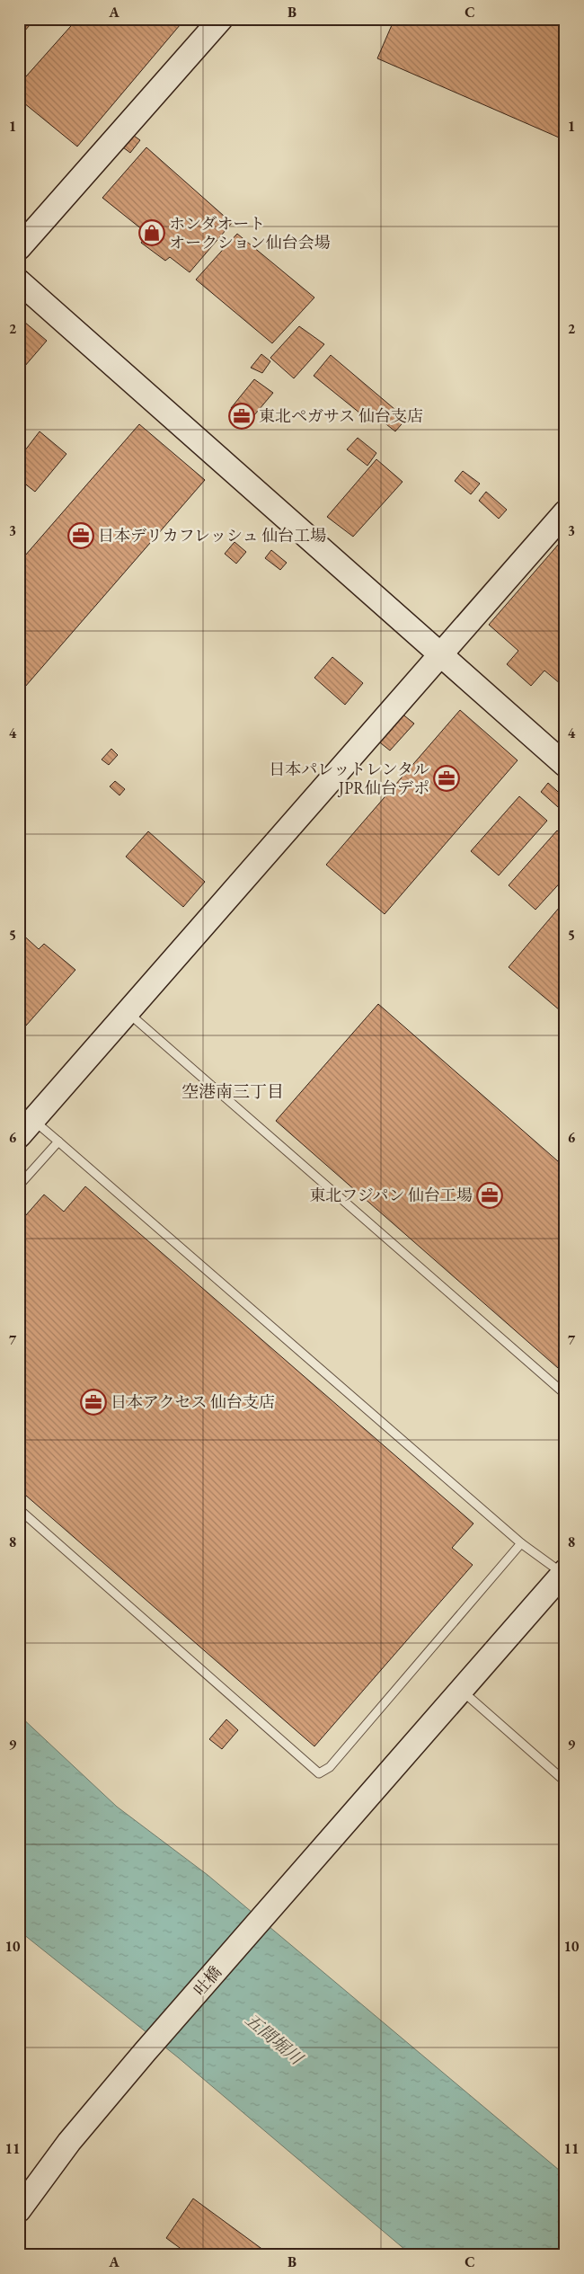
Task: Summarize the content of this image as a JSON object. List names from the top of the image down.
{
  "streets": {
    "street": ["吐橋"]
  },
  "districts": ["空港南三丁目"],
  "water": ["五間堀川"],
  "places": {
    "shop": ["ホンダオート オークション仙台会場"],
    "office": [
      "東北ペガサス 仙台支店",
      "日本デリカフレッシュ 仙台工場",
      "日本パレットレンタル JPR仙台デポ",
      "東北フジパン 仙台工場",
      "日本アクセス 仙台支店"
    ]
  },
  "grid": {
    "columns": ["A", "B", "C"],
    "rows": [
      "1",
      "2",
      "3",
      "4",
      "5",
      "6",
      "7",
      "8",
      "9",
      "10",
      "11"
    ]
  }
}
